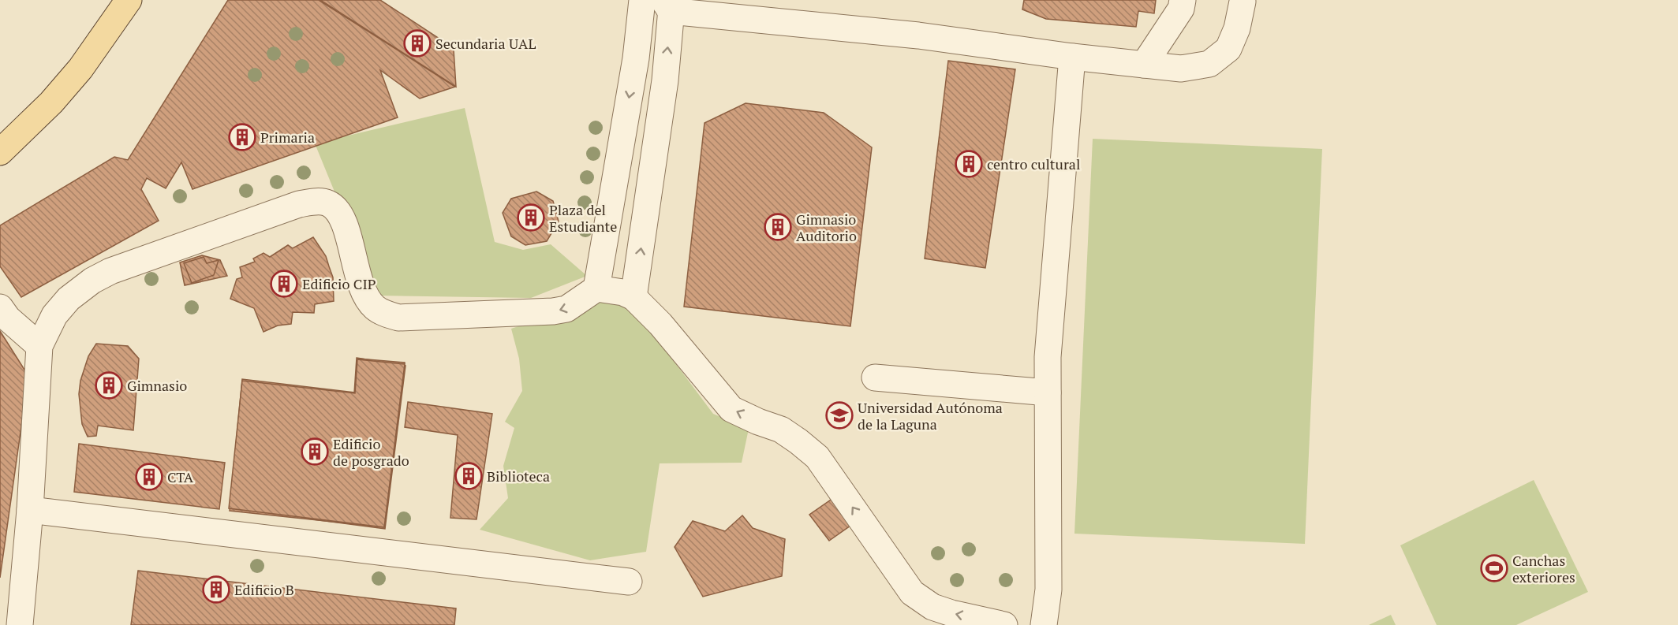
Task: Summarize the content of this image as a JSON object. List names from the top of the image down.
{
  "places": {
    "building": [
      "Secundaria UAL",
      "Primaria",
      "centro cultural",
      "Plaza del Estudiante",
      "Gimnasio Auditorio",
      "Edificio CIP",
      "Gimnasio",
      "Edificio de posgrado",
      "Biblioteca",
      "CTA",
      "Edificio B"
    ],
    "school or university": ["Universidad Autónoma de la Laguna"],
    "sports": ["Canchas exteriores"]
  }
}
